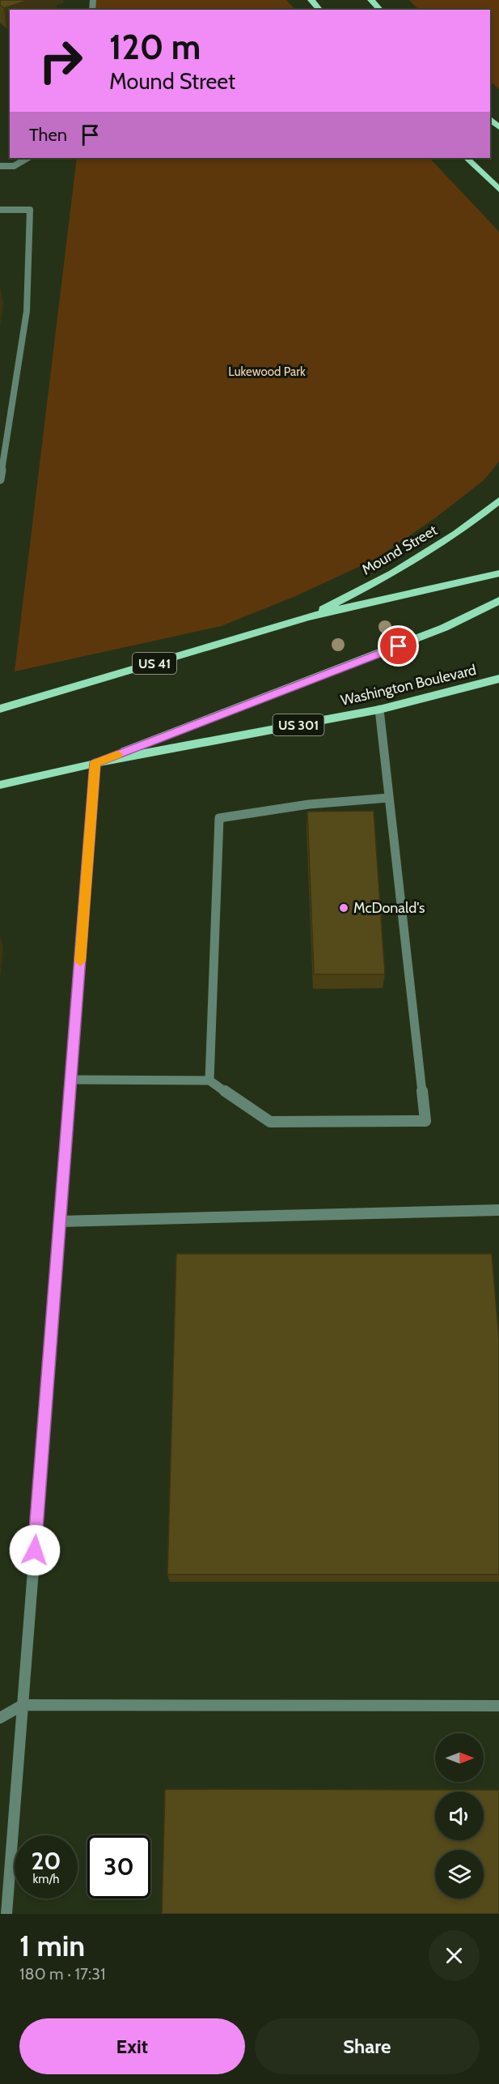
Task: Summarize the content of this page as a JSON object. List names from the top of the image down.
{
  "streets": {
    "main road": [
      "Mound Street",
      "US 41",
      "Washington Boulevard",
      "US 301"
    ]
  },
  "crossings": [
    ["Mound Street", "US 41"]
  ],
  "parks": ["Lukewood Park"],
  "places": ["McDonald's"],
  "north": "right",
  "page": {
    "turn": ["120 m", "Mound Street"],
    "then": "Then",
    "speed": "20 km/h",
    "limit": "30",
    "heading": ["1 min", "180 m · 17:31"],
    "buttons": ["Exit", "Share"]
  }
}
